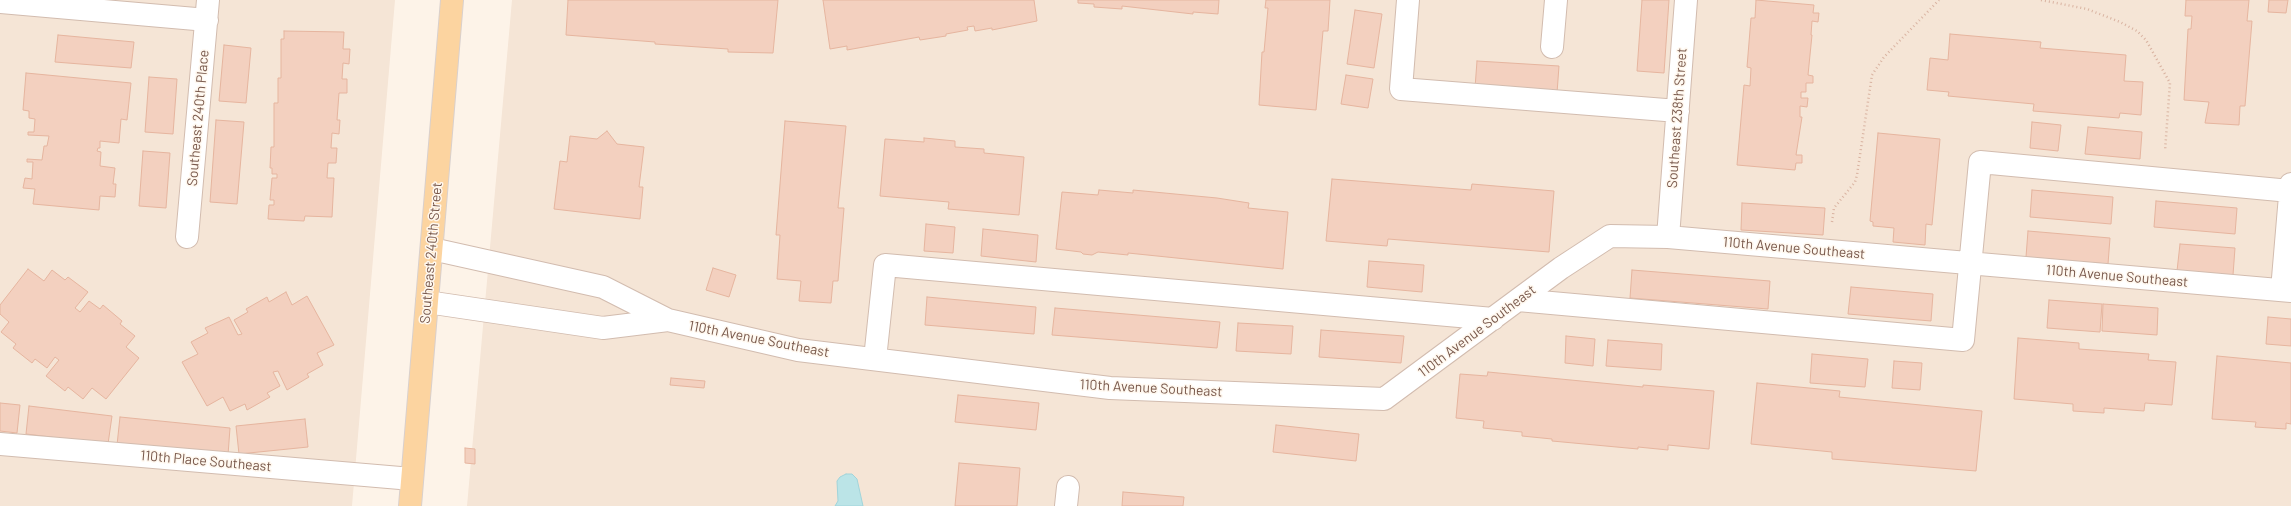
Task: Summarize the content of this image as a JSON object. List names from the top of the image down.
{
  "streets": {
    "main road": ["Southeast 240th Street"],
    "street": [
      "Southeast 240th Place",
      "Southeast 238th Street",
      "110th Avenue Southeast",
      "110th Place Southeast"
    ]
  },
  "crossings": [
    ["Southeast 238th Street", "110th Avenue Southeast"],
    ["110th Avenue Southeast", "Southeast 240th Street"],
    ["Southeast 240th Street", "110th Place Southeast"]
  ]
}
